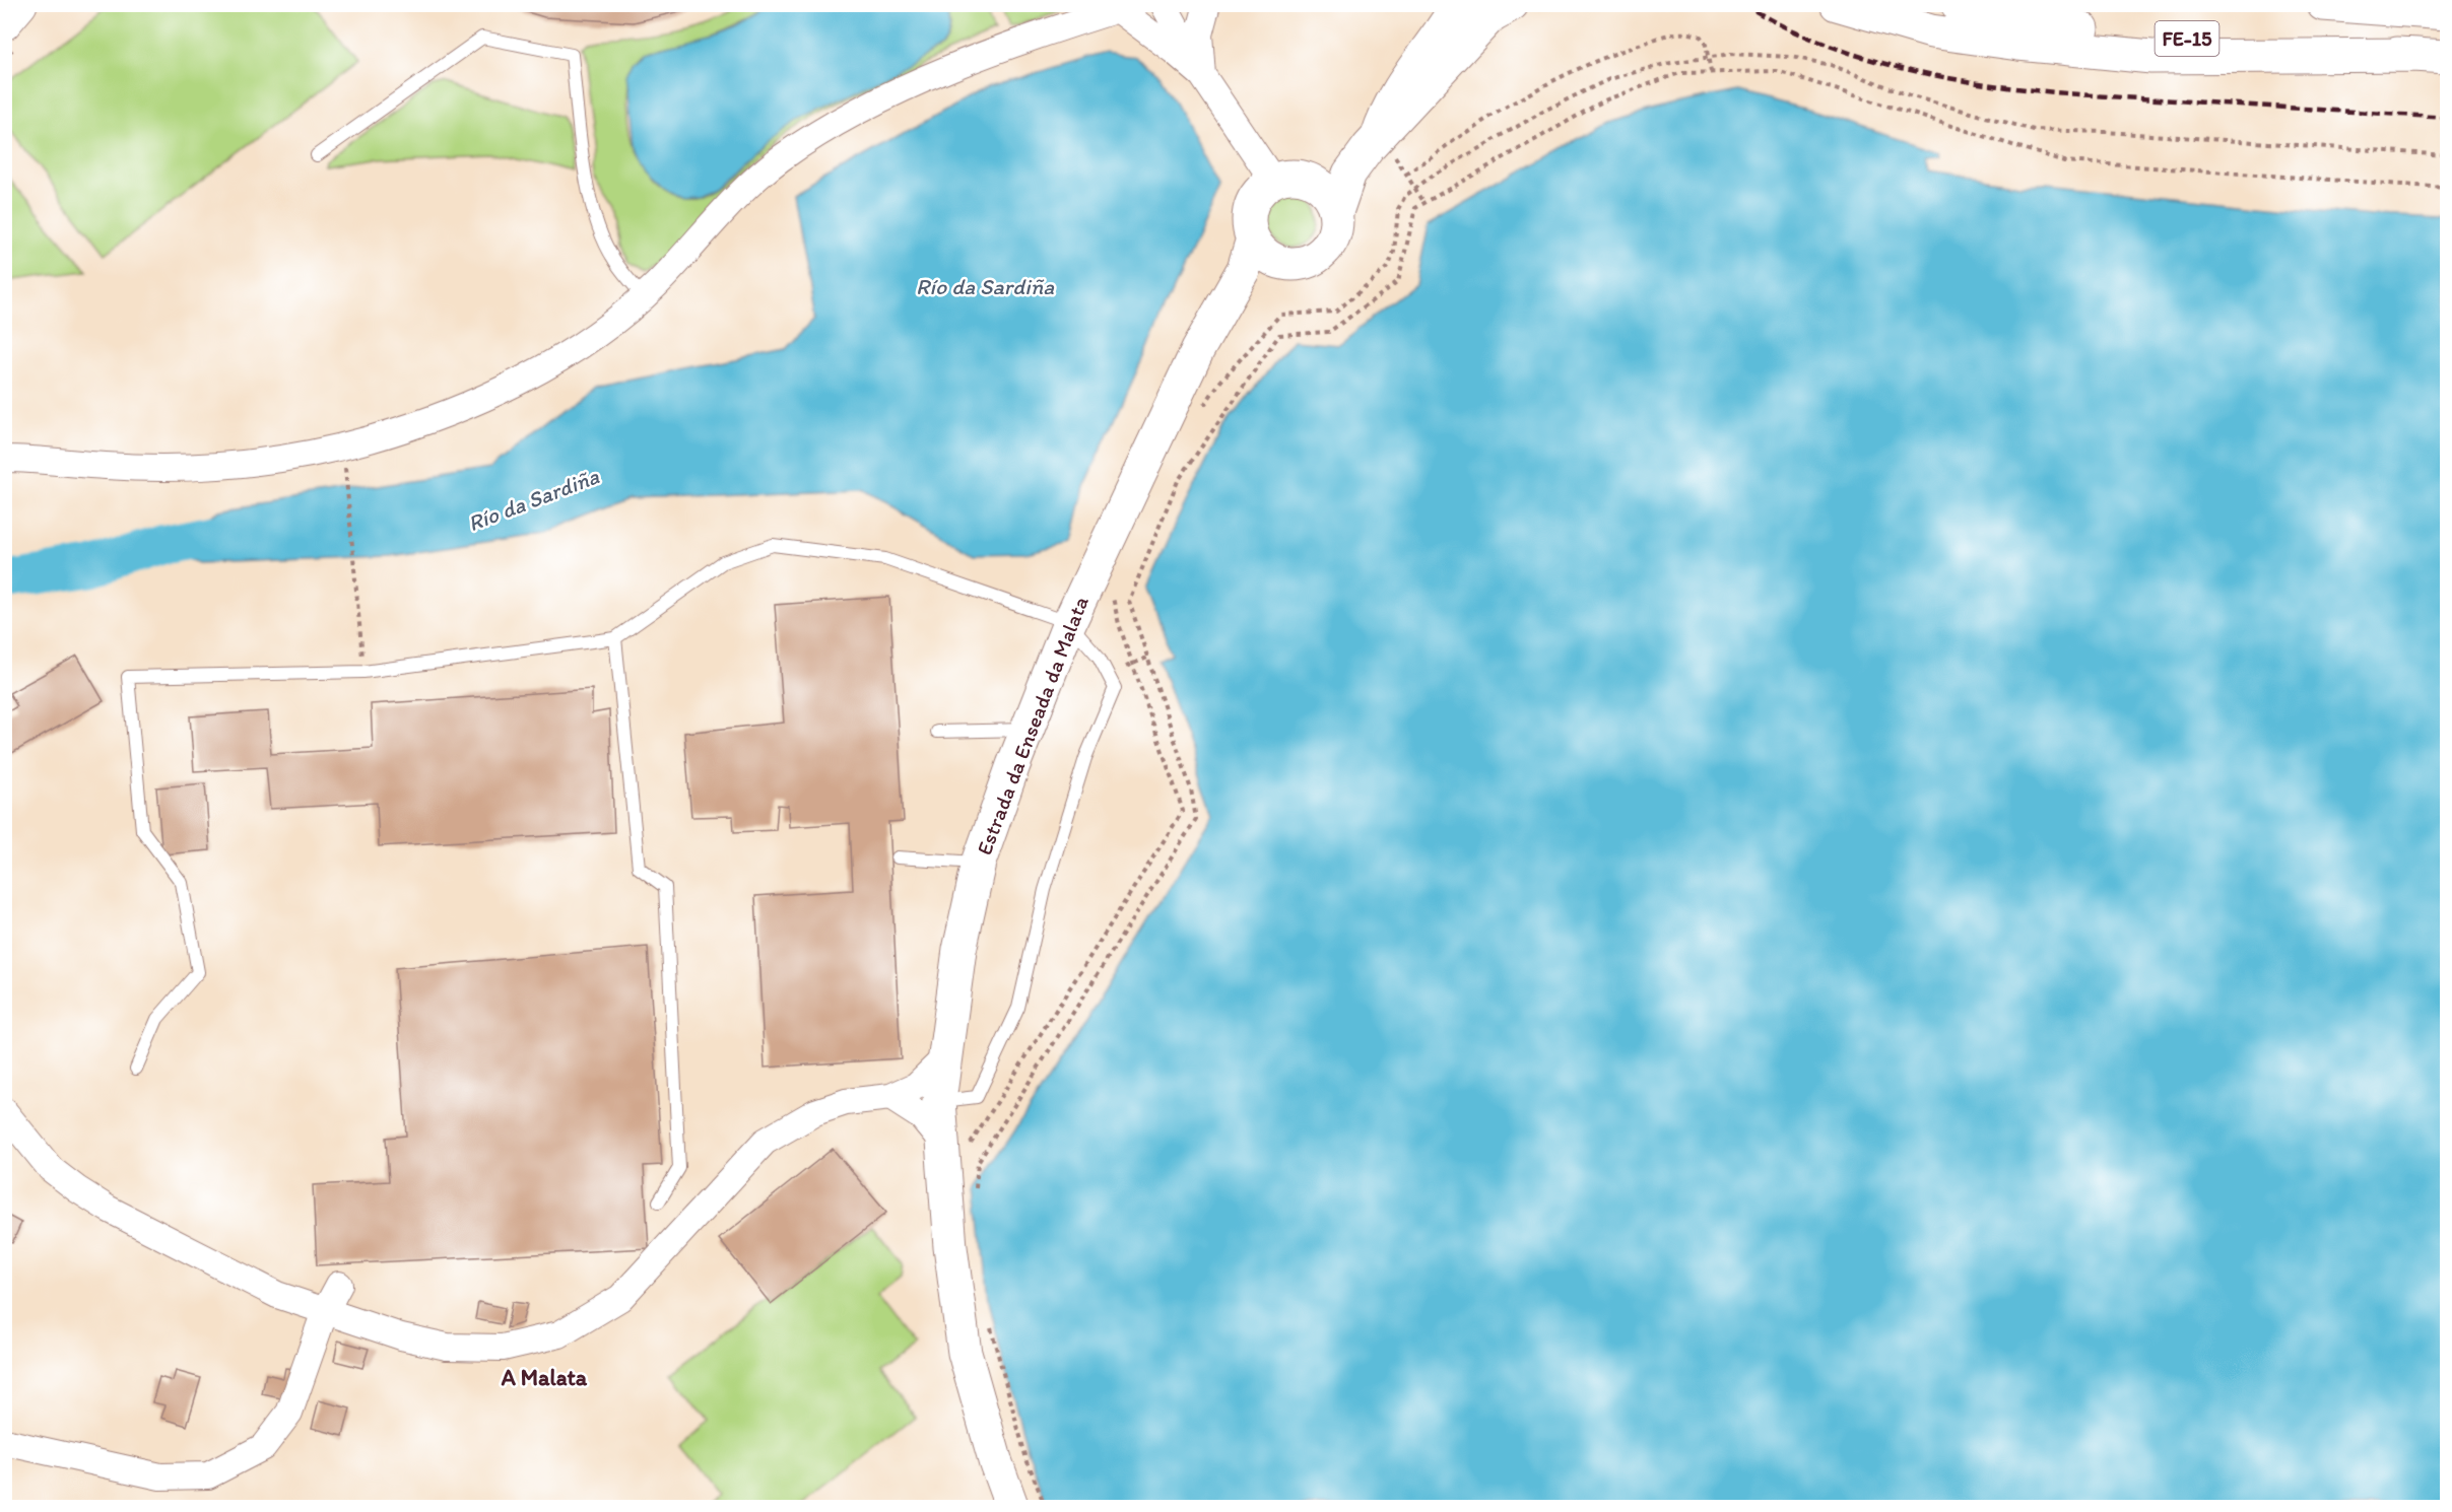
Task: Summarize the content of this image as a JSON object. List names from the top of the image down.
{
  "streets": {
    "main road": ["FE-15", "Estrada da Enseada da Malata"]
  },
  "districts": ["A Malata"],
  "water": ["Río da Sardiña"]
}
